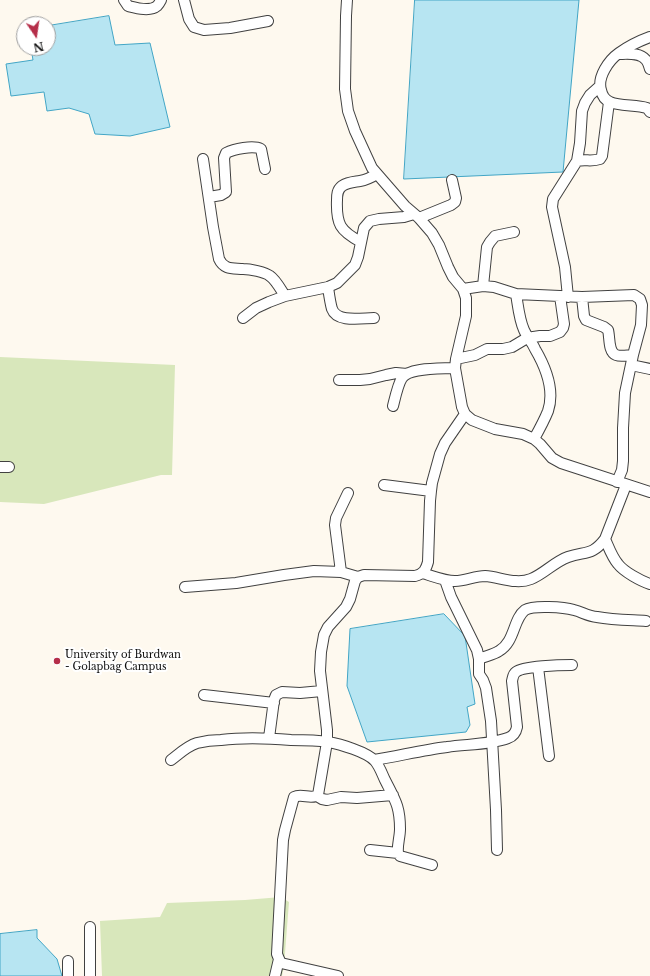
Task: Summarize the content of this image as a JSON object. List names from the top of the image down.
{
  "places": ["University of Burdwan - Golapbag Campus"],
  "north": "bottom"
}
